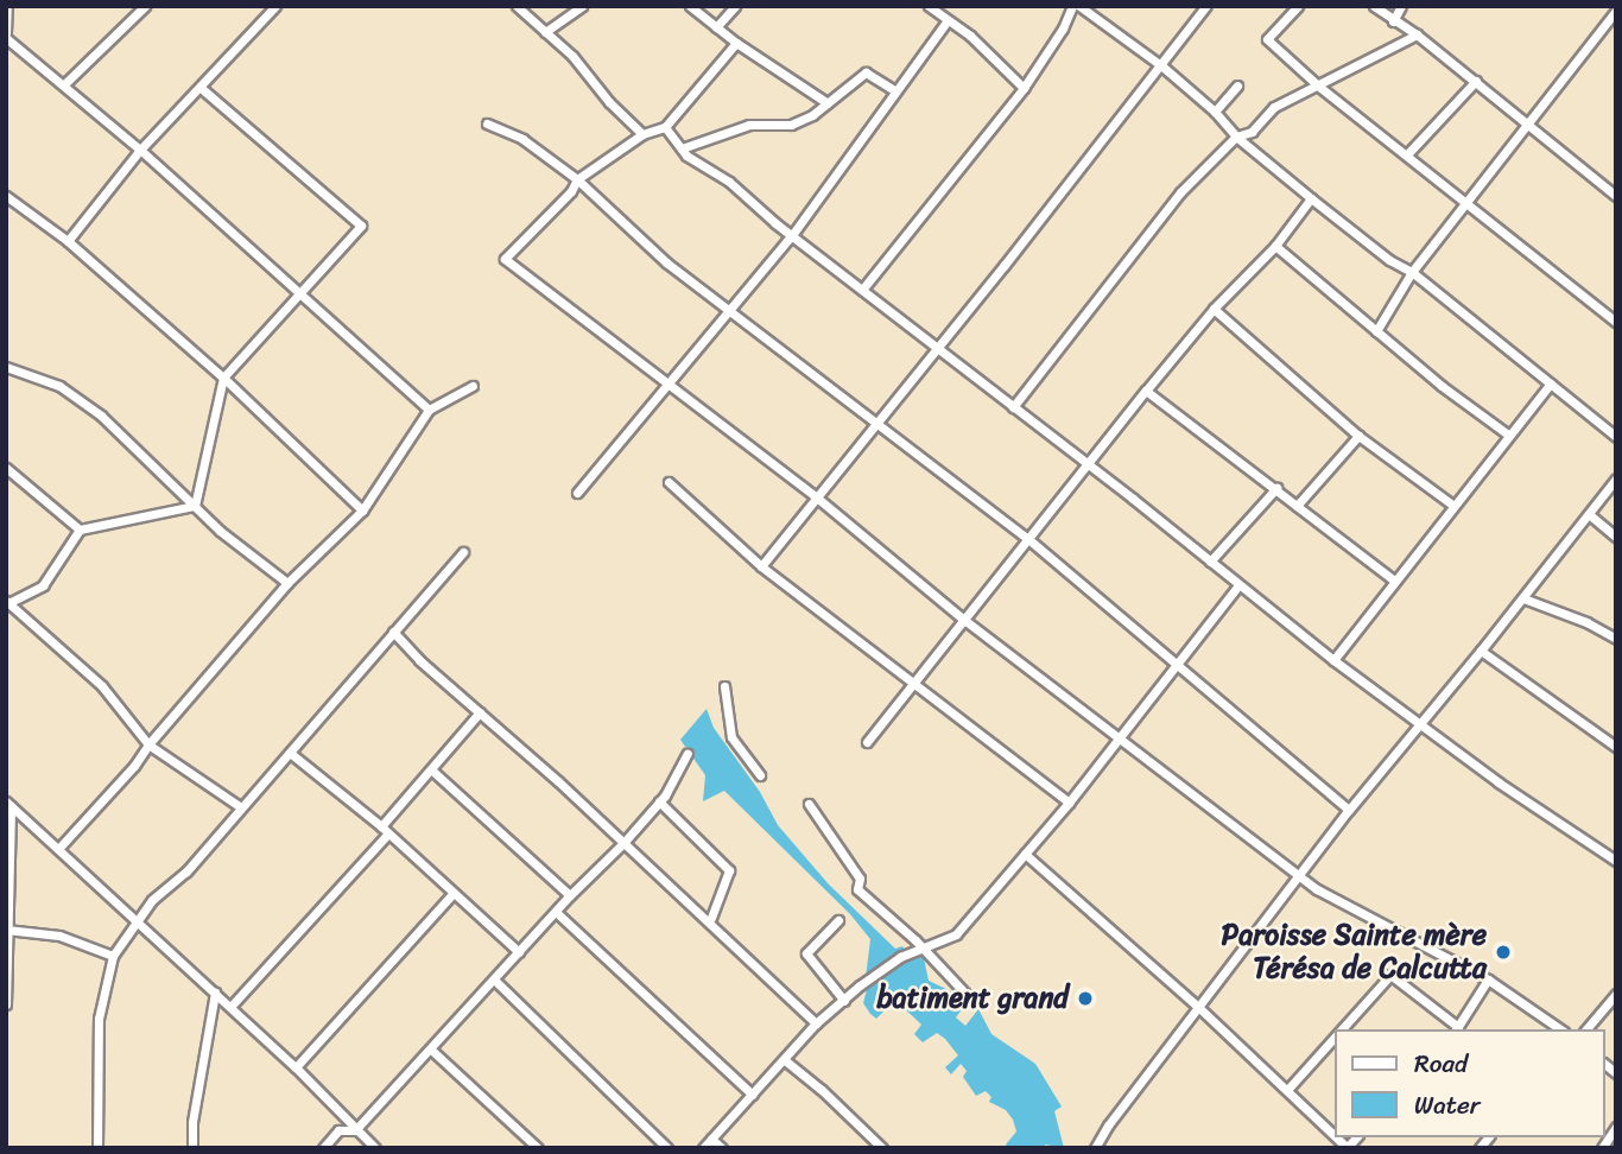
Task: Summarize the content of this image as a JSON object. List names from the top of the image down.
{
  "places": ["Paroisse Sainte mère Térésa de Calcutta", "batiment grand"],
  "legend": ["Road", "Water"]
}
